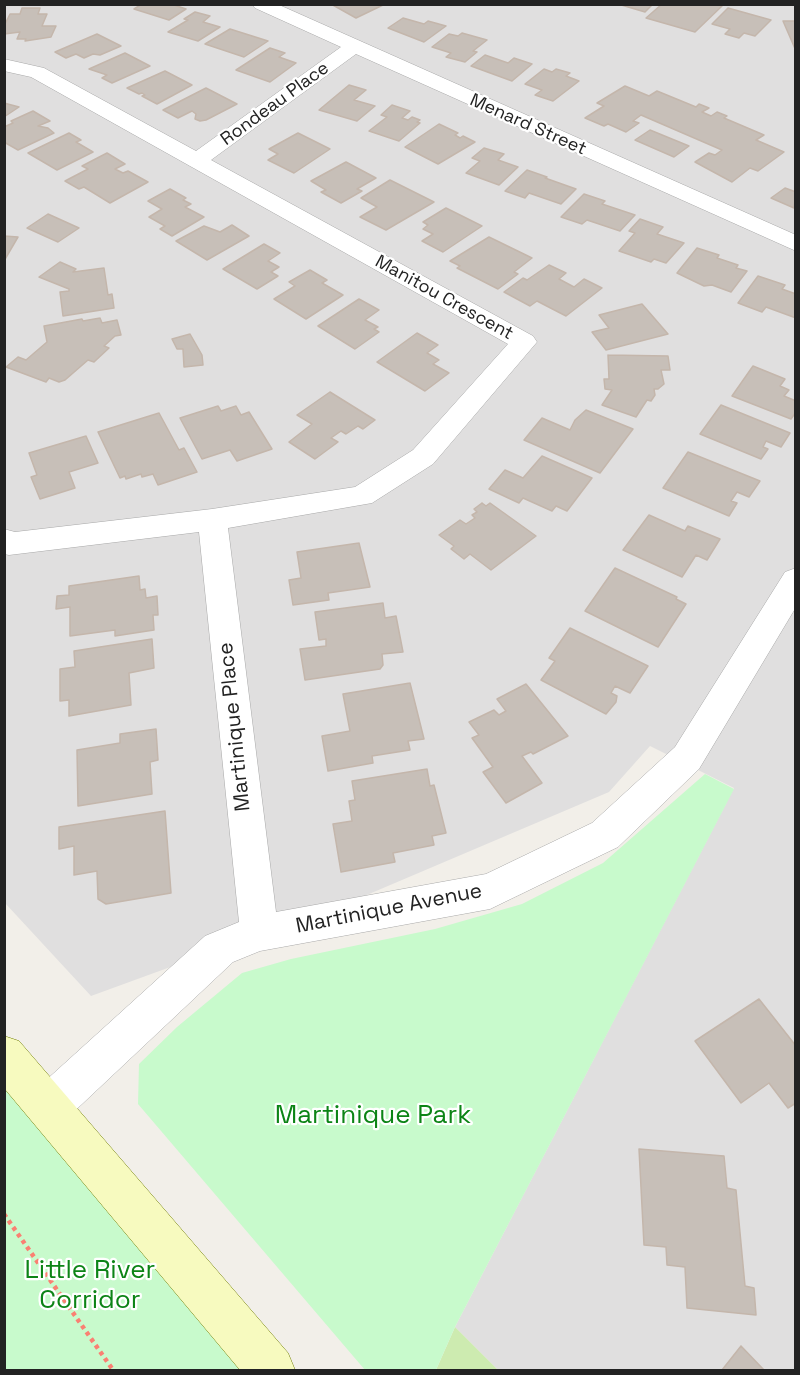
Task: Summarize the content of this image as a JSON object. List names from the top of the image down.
{
  "streets": {
    "street": [
      "Rondeau Place",
      "Menard Street",
      "Manitou Crescent",
      "Martinique Place",
      "Martinique Avenue"
    ]
  },
  "crossings": [
    ["Rondeau Place", "Menard Street"],
    ["Rondeau Place", "Manitou Crescent"],
    ["Manitou Crescent", "Martinique Place"],
    ["Martinique Place", "Martinique Avenue"]
  ],
  "parks": ["Martinique Park", "Little River Corridor"]
}
